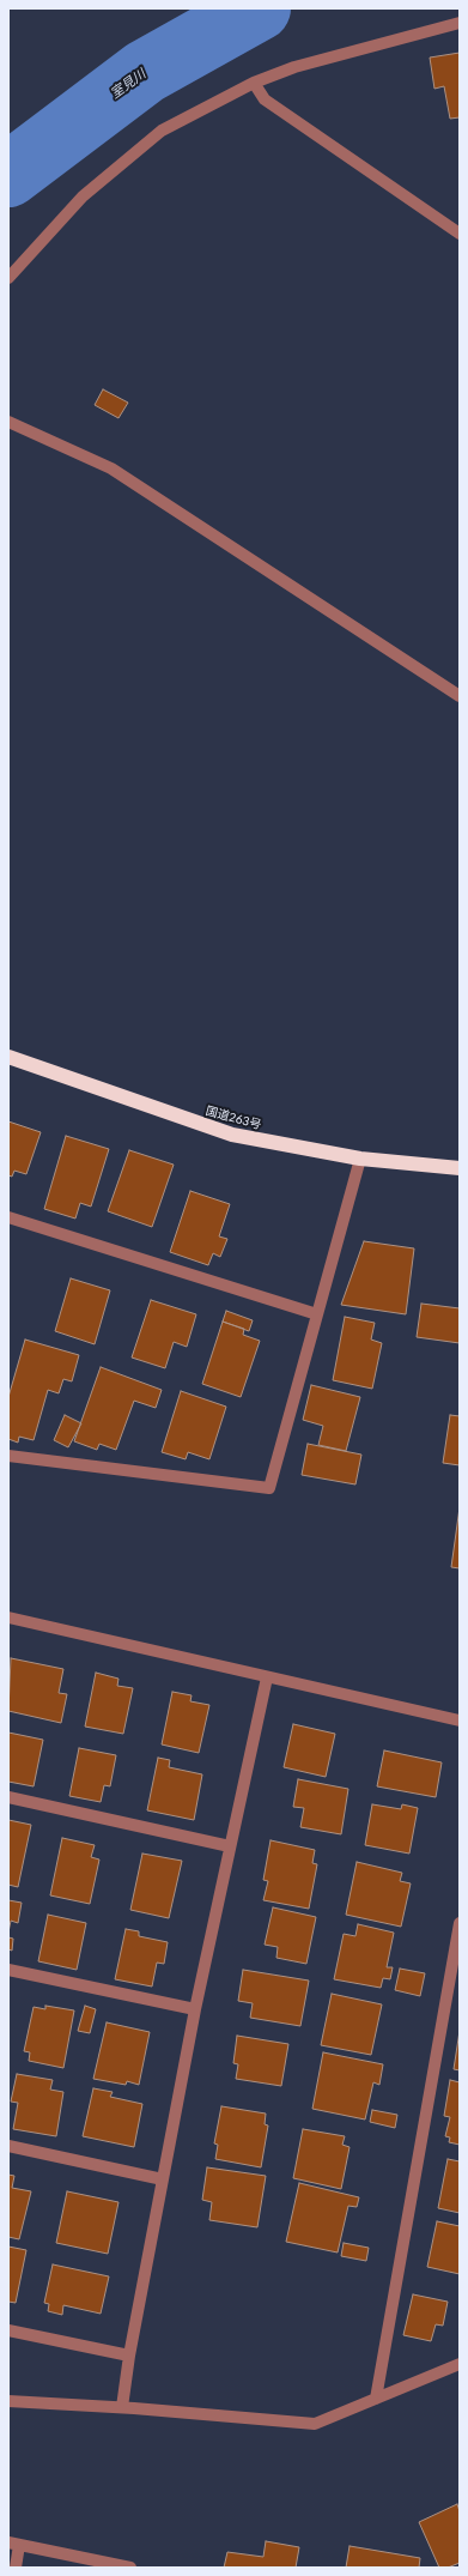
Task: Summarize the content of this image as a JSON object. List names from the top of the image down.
{
  "streets": {
    "highway": ["国道263号"]
  },
  "water": ["室見川"]
}
